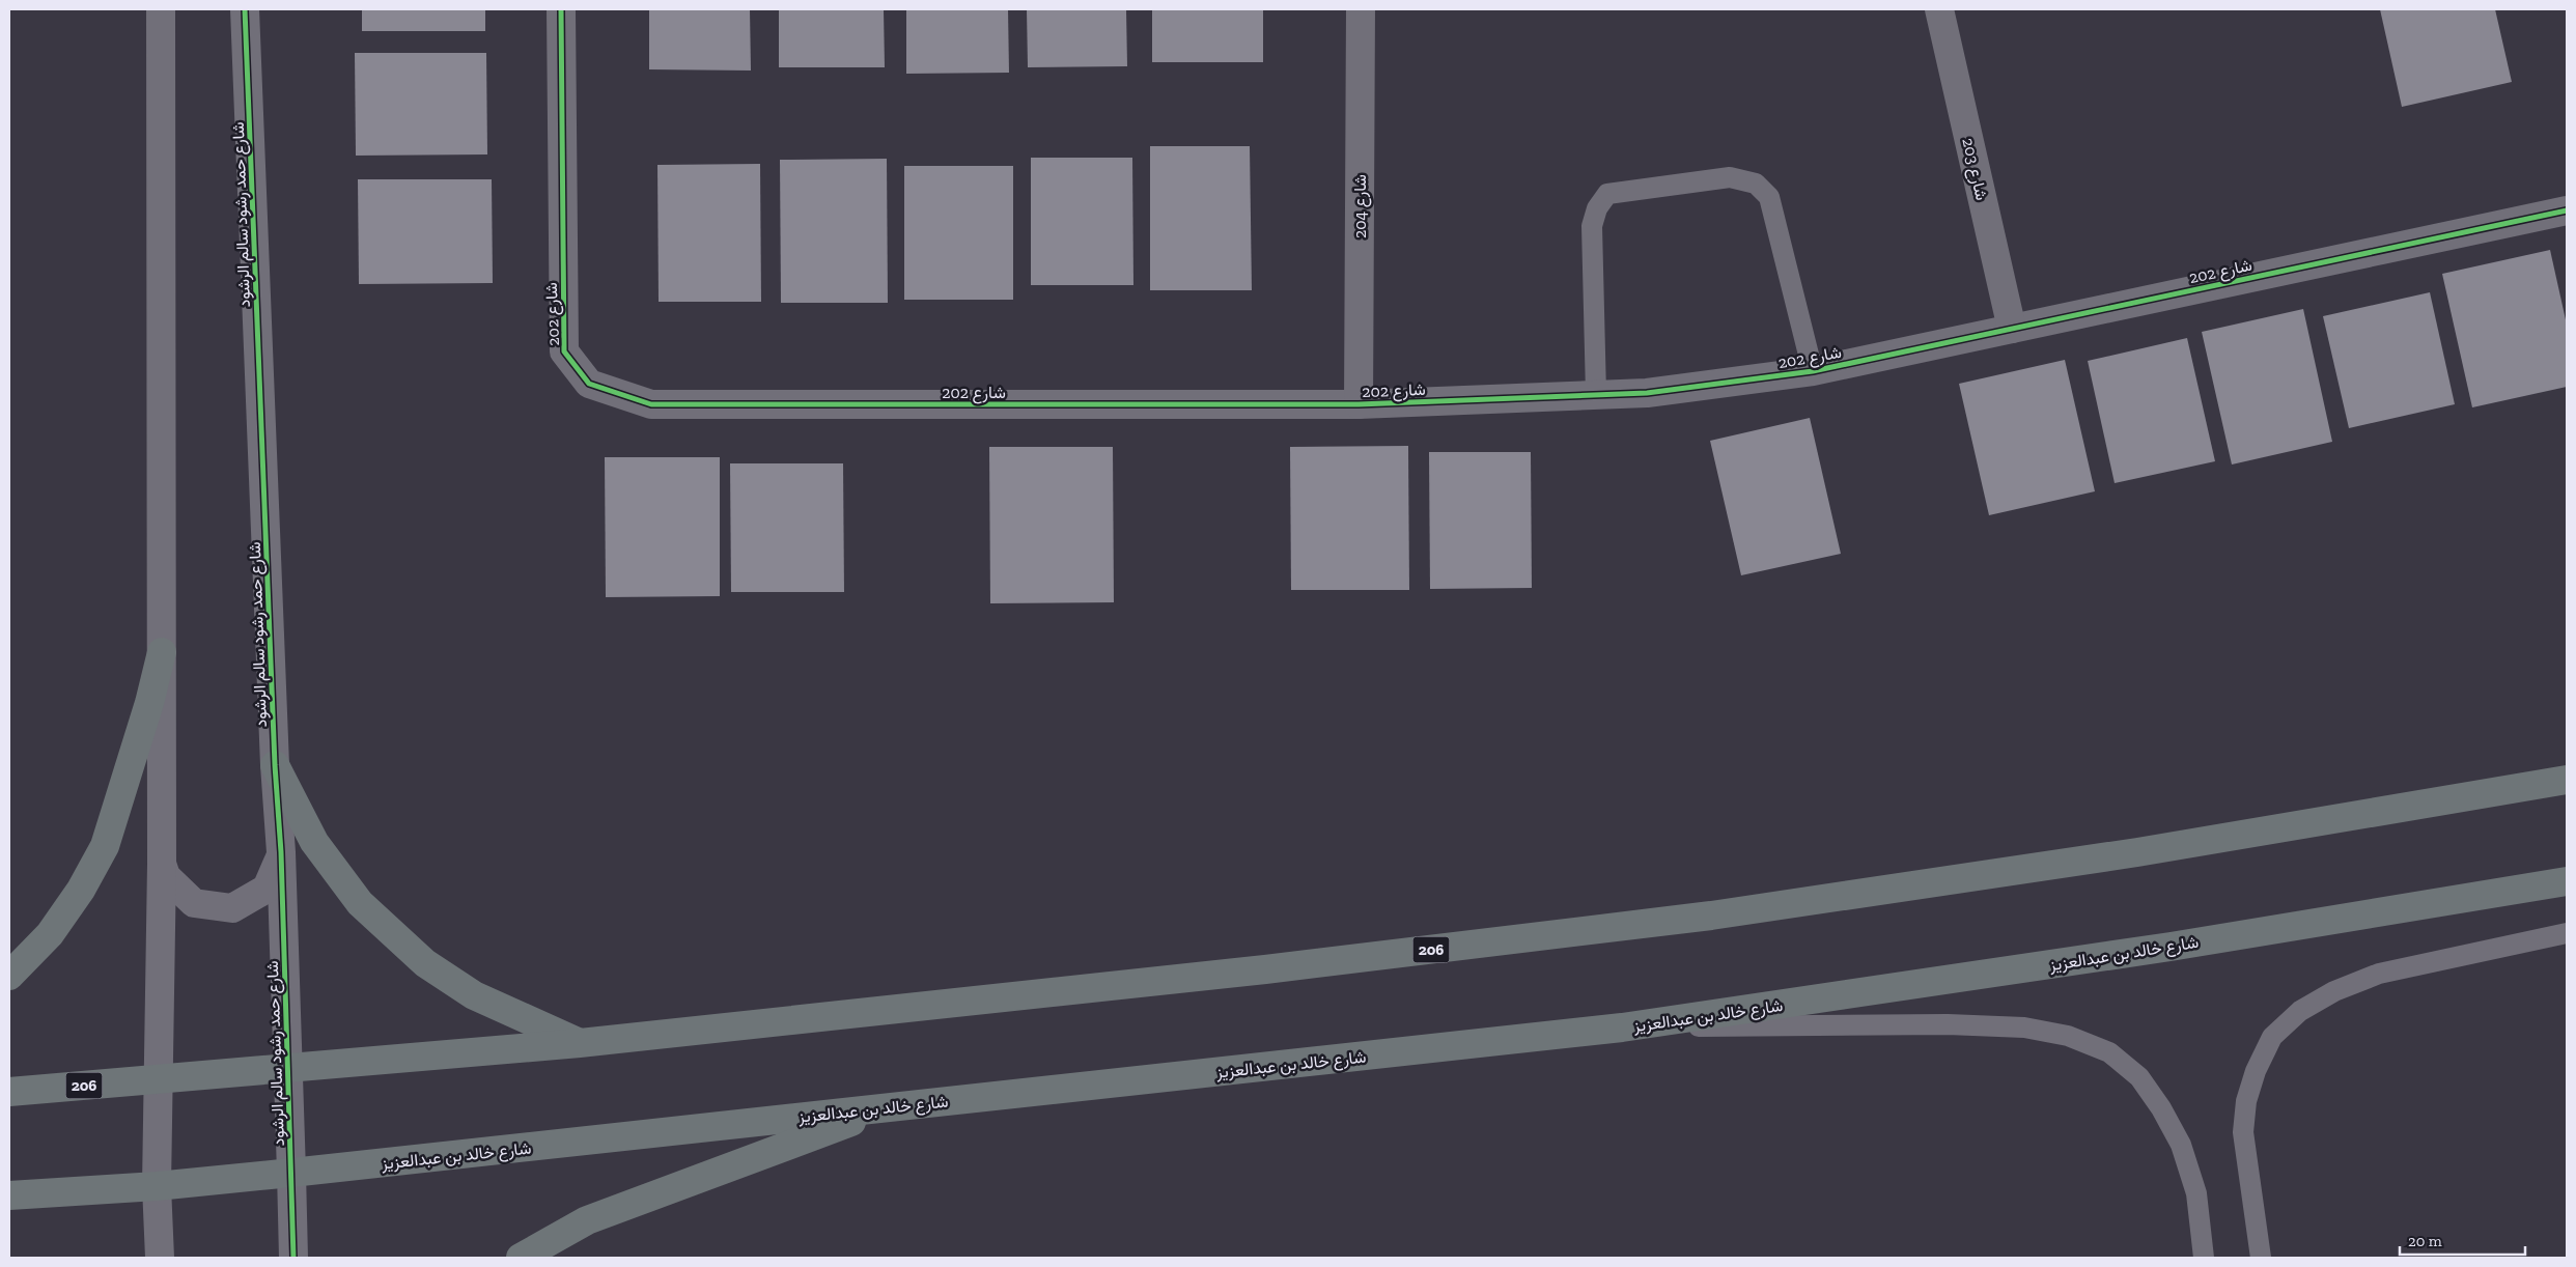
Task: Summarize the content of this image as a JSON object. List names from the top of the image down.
{
  "streets": {
    "main road": ["206", "شارع خالد بن عبدالعزيز"],
    "street": [
      "شارع 203",
      "شارع 204",
      "شارع حمد رشود سالم الرشود",
      "شارع 202"
    ]
  },
  "crossings": [
    ["شارع 203", "شارع 202"],
    ["شارع 204", "شارع 202"],
    ["شارع حمد رشود سالم الرشود", "206"],
    ["شارع حمد رشود سالم الرشود", "شارع خالد بن عبدالعزيز"]
  ],
  "scale_bar": "20 m"
}
